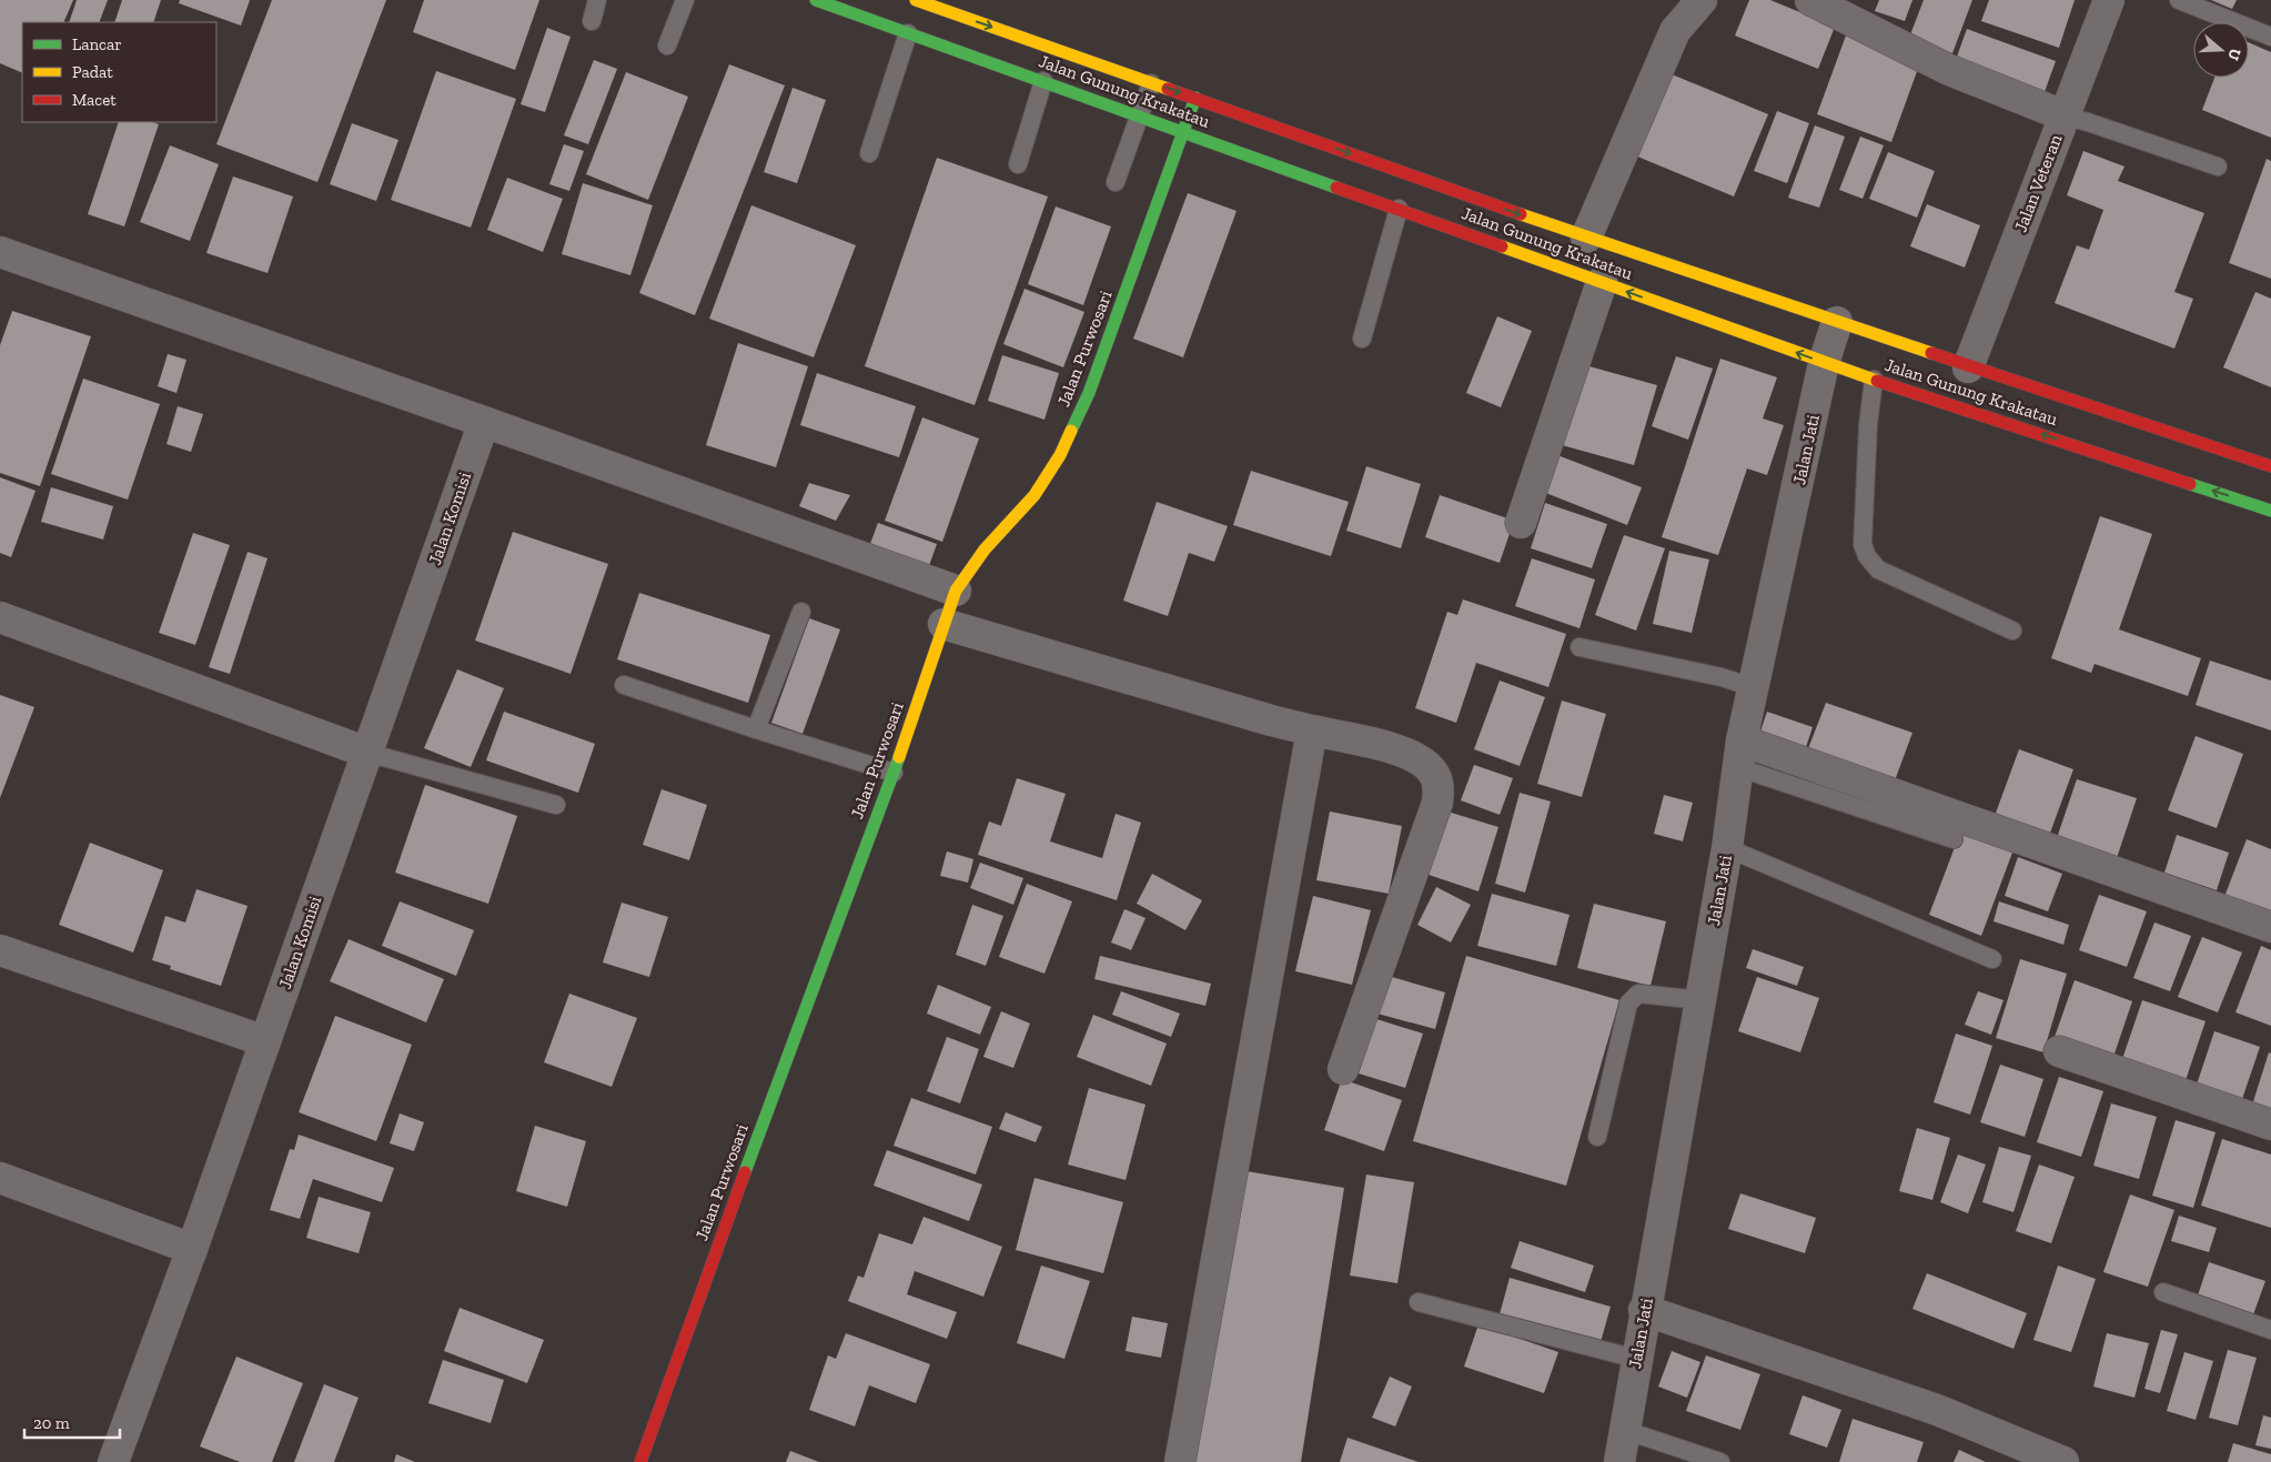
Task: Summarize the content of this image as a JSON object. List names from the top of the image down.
{
  "streets": {
    "main road": ["Jalan Gunung Krakatau", "Jalan Purwosari"],
    "street": ["Jalan Veteran", "Jalan Jati", "Jalan Komisi"]
  },
  "crossings": [
    ["Jalan Gunung Krakatau", "Jalan Veteran"],
    ["Jalan Gunung Krakatau", "Jalan Purwosari"],
    ["Jalan Gunung Krakatau", "Jalan Jati"]
  ],
  "legend": ["Lancar", "Padat", "Macet"],
  "scale_bar": "20 m",
  "north": "right"
}
